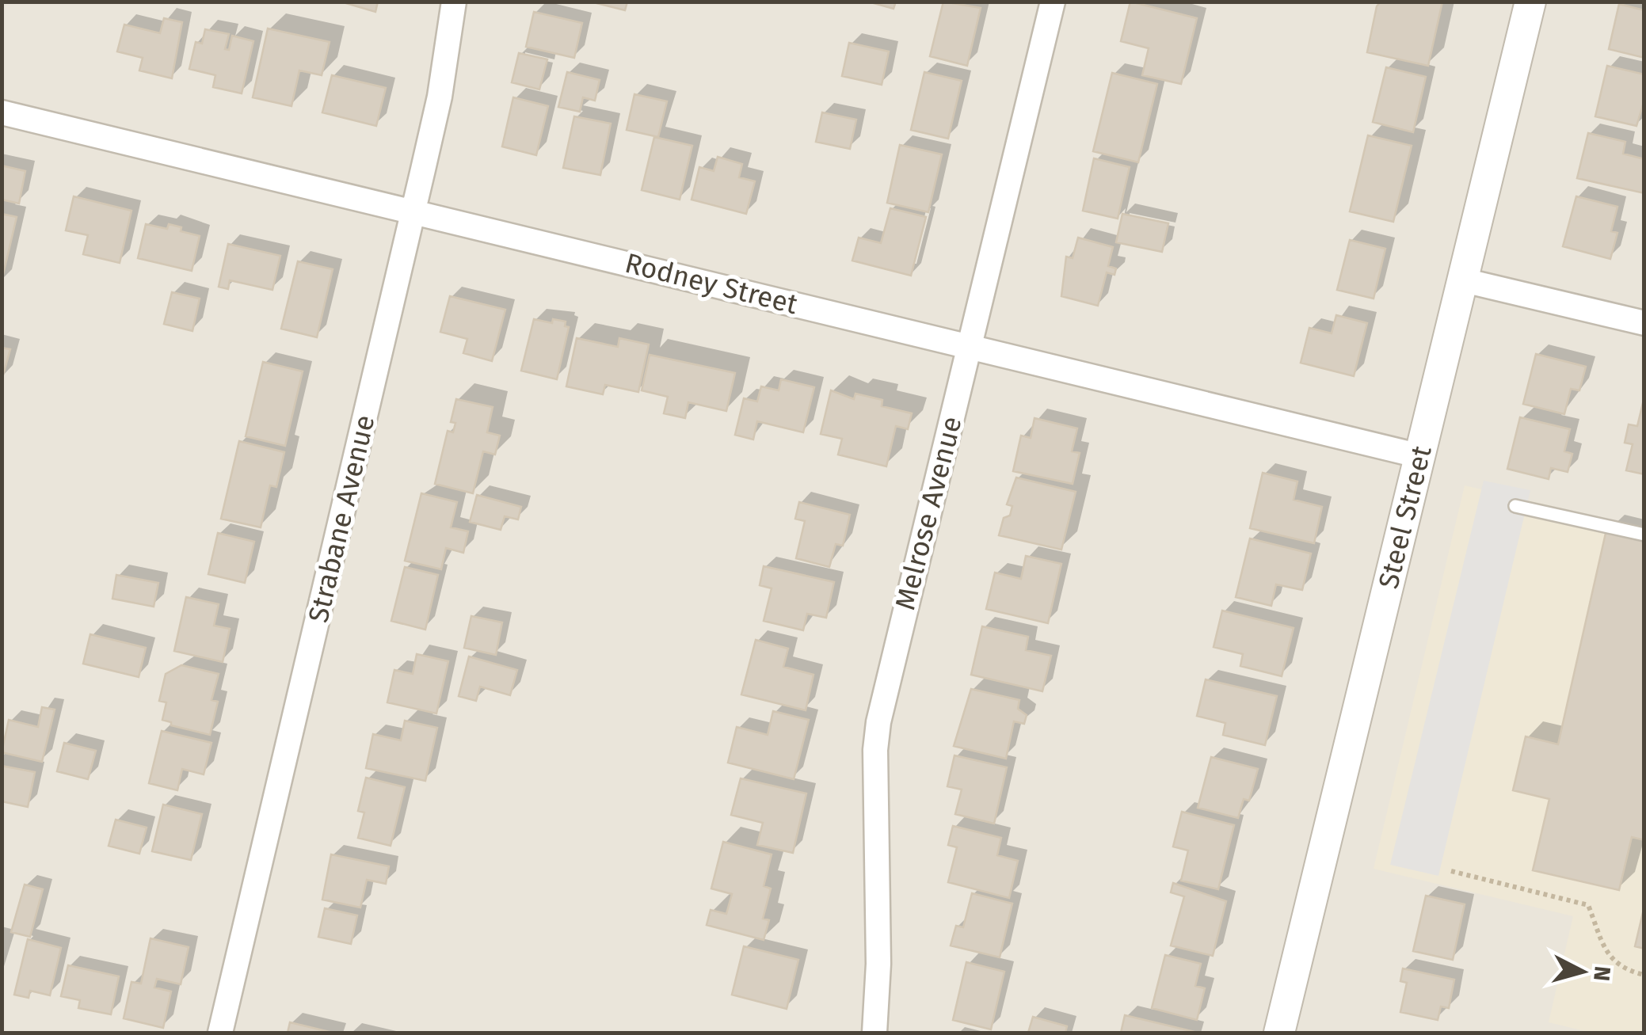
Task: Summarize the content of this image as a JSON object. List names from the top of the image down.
{
  "streets": {
    "street": [
      "Rodney Street",
      "Melrose Avenue",
      "Steel Street",
      "Strabane Avenue"
    ]
  },
  "crossings": [
    ["Rodney Street", "Melrose Avenue"],
    ["Rodney Street", "Steel Street"],
    ["Rodney Street", "Strabane Avenue"]
  ],
  "north": "right"
}
